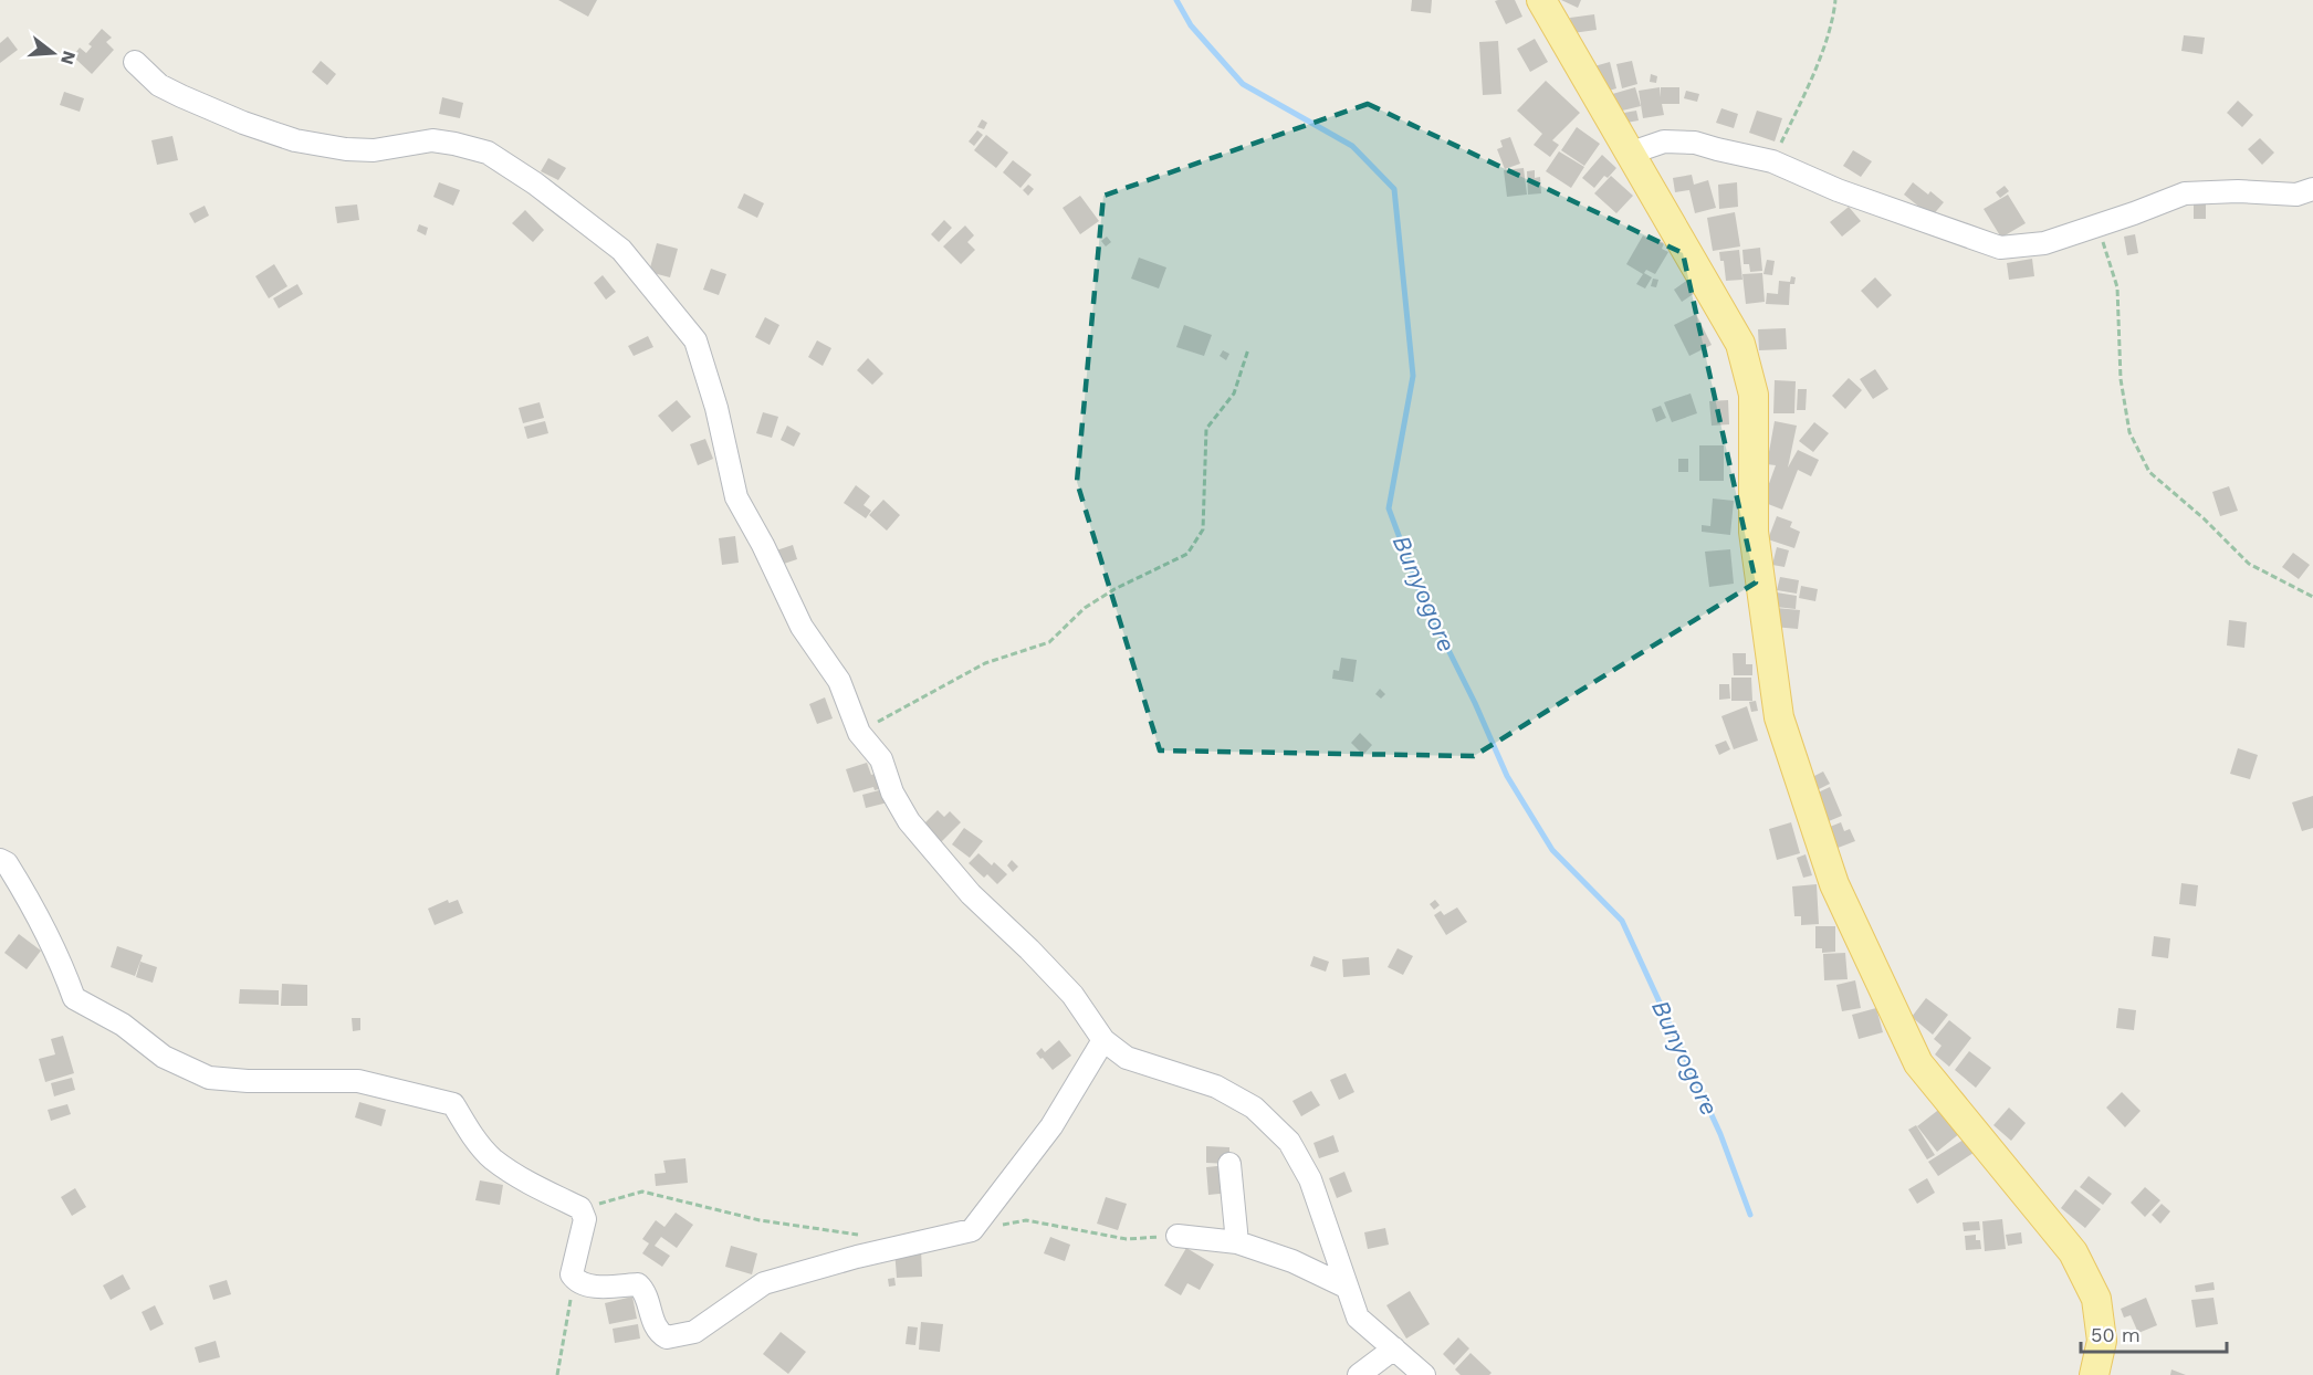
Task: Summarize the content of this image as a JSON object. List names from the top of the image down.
{
  "water": ["Bunyogore"],
  "scale_bar": "50 m",
  "north": "right"
}
